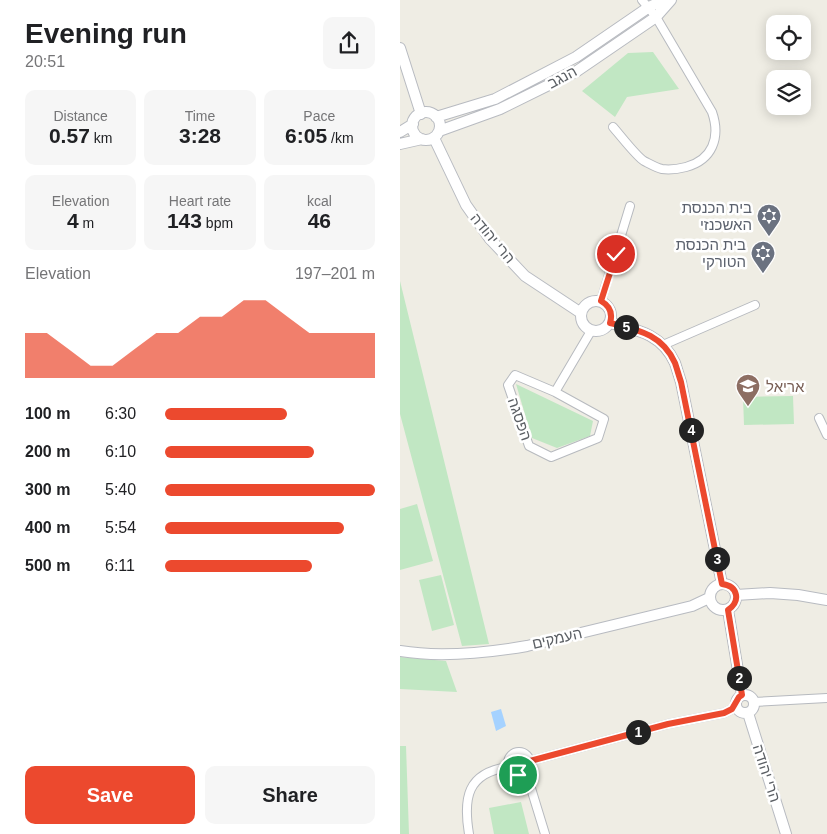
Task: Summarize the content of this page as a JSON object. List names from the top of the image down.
{
  "streets": {
    "street": [
      "הנגב",
      "הרי יהודה",
      "הפסגה",
      "העמקים"
    ]
  },
  "crossings": [
    ["הנגב", "הרי יהודה"]
  ],
  "places": {
    "synagogue": ["בית הכנסת האשכנזי", "בית הכנסת הטורקי"],
    "school or university": ["אריאל"]
  },
  "page": {
    "heading": ["Evening run", "20:51"],
    "stats": [
      ["Distance", "0.57 km"],
      ["Time", "3:28"],
      ["Pace", "6:05 /km"],
      ["Elevation", "4 m"],
      ["Heart rate", "143 bpm"],
      ["kcal", "46"]
    ],
    "chart": ["Elevation", "197–201 m"],
    "pins": [
      "5",
      "4",
      "3",
      "2",
      "1"
    ],
    "list": [
      {
        "name": "100 m",
        "note": "6:30"
      },
      {
        "name": "200 m",
        "note": "6:10"
      },
      {
        "name": "300 m",
        "note": "5:40"
      },
      {
        "name": "400 m",
        "note": "5:54"
      },
      {
        "name": "500 m",
        "note": "6:11"
      }
    ],
    "buttons": ["Save", "Share"]
  }
}
